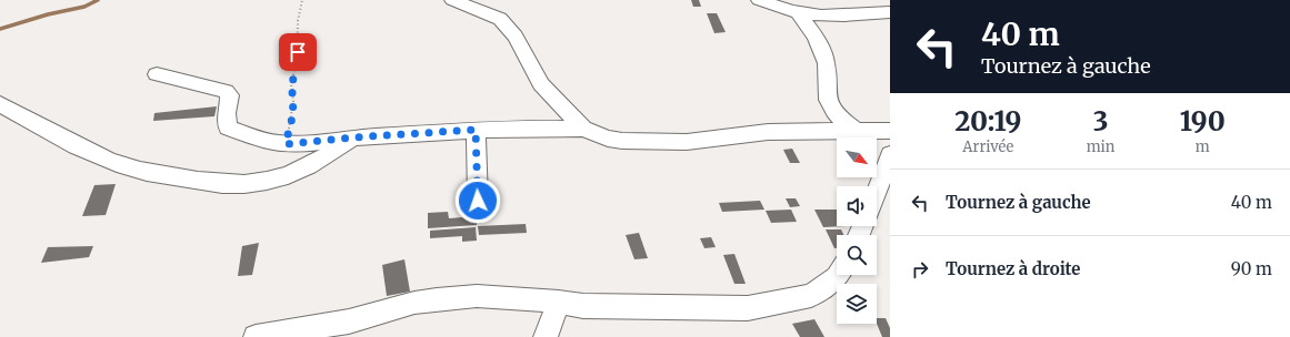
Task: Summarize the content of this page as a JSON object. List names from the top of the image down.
{
  "north": "bottom right",
  "page": {
    "turn": ["40 m", "Tournez à gauche"],
    "eta": [
      "20:19",
      "Arrivée",
      "3",
      "min",
      "190",
      "m"
    ],
    "list": [
      {
        "name": "Tournez à gauche",
        "value": "40 m"
      },
      {
        "name": "Tournez à droite",
        "value": "90 m"
      }
    ]
  }
}
